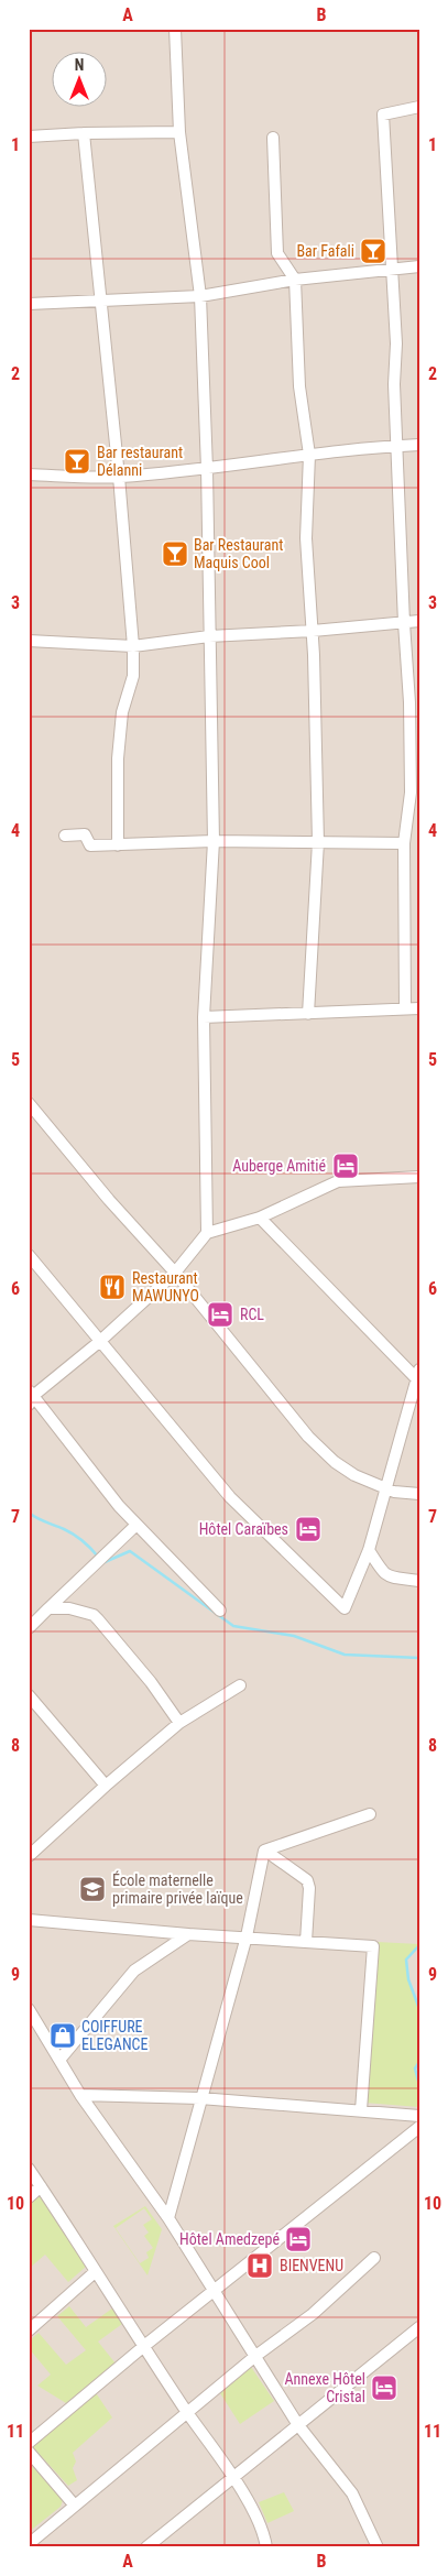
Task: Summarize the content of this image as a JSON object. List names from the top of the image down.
{
  "places": {
    "bar": ["Bar Fafali", "Bar restaurant Délanni", "Bar Restaurant Maquis Cool"],
    "hotel": [
      "Auberge Amitié",
      "RCL",
      "Hôtel Caraïbes",
      "Hôtel Amedzepé",
      "Annexe Hôtel Cristal"
    ],
    "restaurant": ["Restaurant MAWUNYO"],
    "school or university": ["École maternelle primaire privée laïque"],
    "shop": ["COIFFURE ELEGANCE"],
    "hospital": ["BIENVENU"]
  },
  "north": "top",
  "grid": {
    "columns": ["A", "B"],
    "rows": [
      "1",
      "2",
      "3",
      "4",
      "5",
      "6",
      "7",
      "8",
      "9",
      "10",
      "11"
    ]
  }
}
